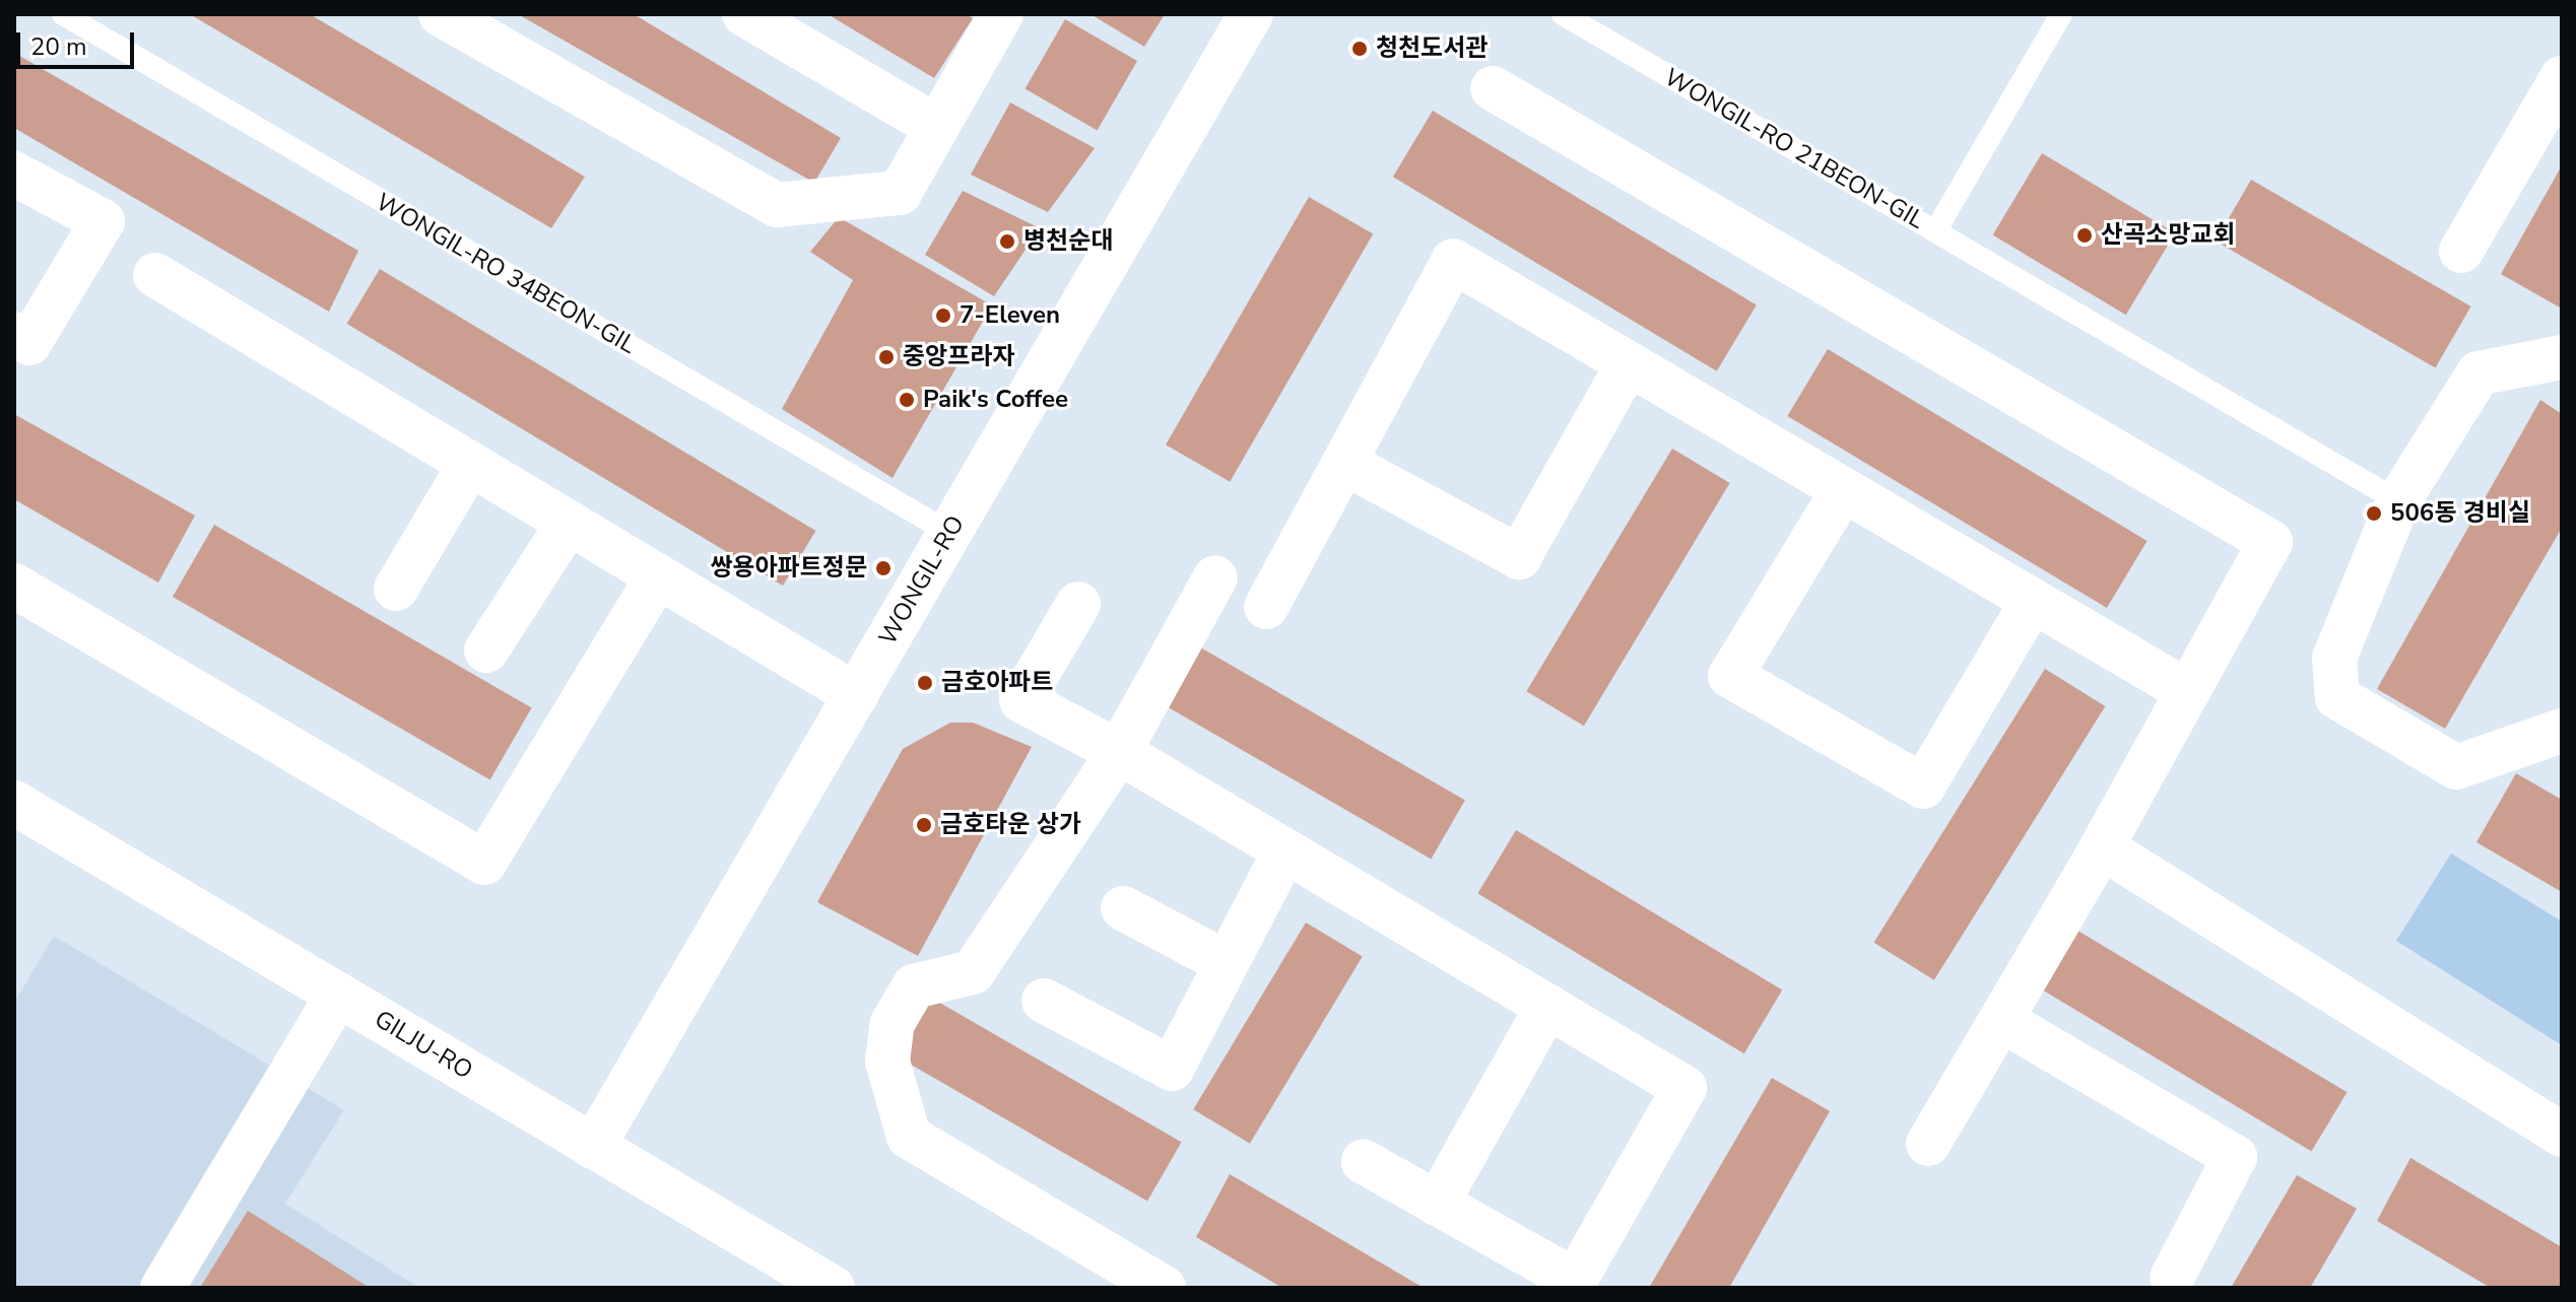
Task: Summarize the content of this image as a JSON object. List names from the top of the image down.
{
  "streets": {
    "street": ["WONGIL-RO", "GILJU-RO"],
    "lane": ["WONGIL-RO 21BEON-GIL", "WONGIL-RO 34BEON-GIL"]
  },
  "crossings": [
    ["WONGIL-RO 34BEON-GIL", "WONGIL-RO"],
    ["WONGIL-RO", "GILJU-RO"]
  ],
  "places": [
    "청천도서관",
    "산곡소망교회",
    "병천순대",
    "7-Eleven",
    "중앙프라자",
    "Paik's Coffee",
    "506동 경비실",
    "쌍용아파트정문",
    "금호아파트",
    "금호타운 상가"
  ],
  "scale_bar": "20 m"
}
